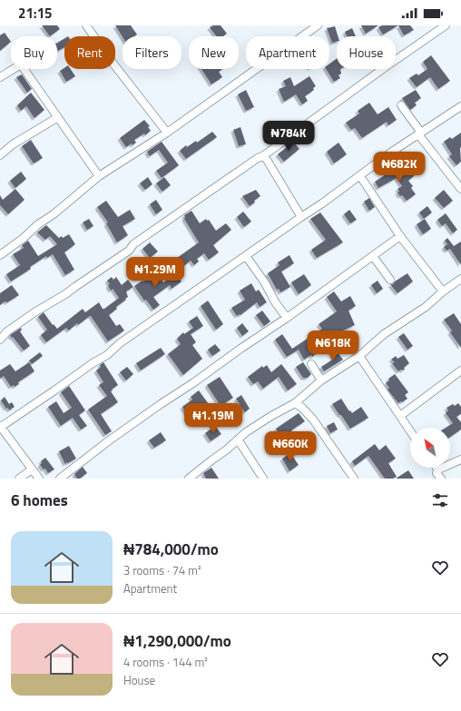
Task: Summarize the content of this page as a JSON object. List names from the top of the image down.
{
  "north": "top left",
  "page": {
    "status": "21:15",
    "chip": [
      "Buy",
      "Rent",
      "Filters",
      "New",
      "Apartment",
      "House"
    ],
    "price": [
      "₦784K",
      "₦682K",
      "₦1.29M",
      "₦618K",
      "₦1.19M",
      "₦660K"
    ],
    "heading": "6 homes",
    "list": [
      {
        "name": "₦784,000/mo",
        "note": "3 rooms · 74 m² · Apartment"
      },
      {
        "name": "₦1,290,000/mo",
        "note": "4 rooms · 144 m² · House"
      }
    ]
  }
}
